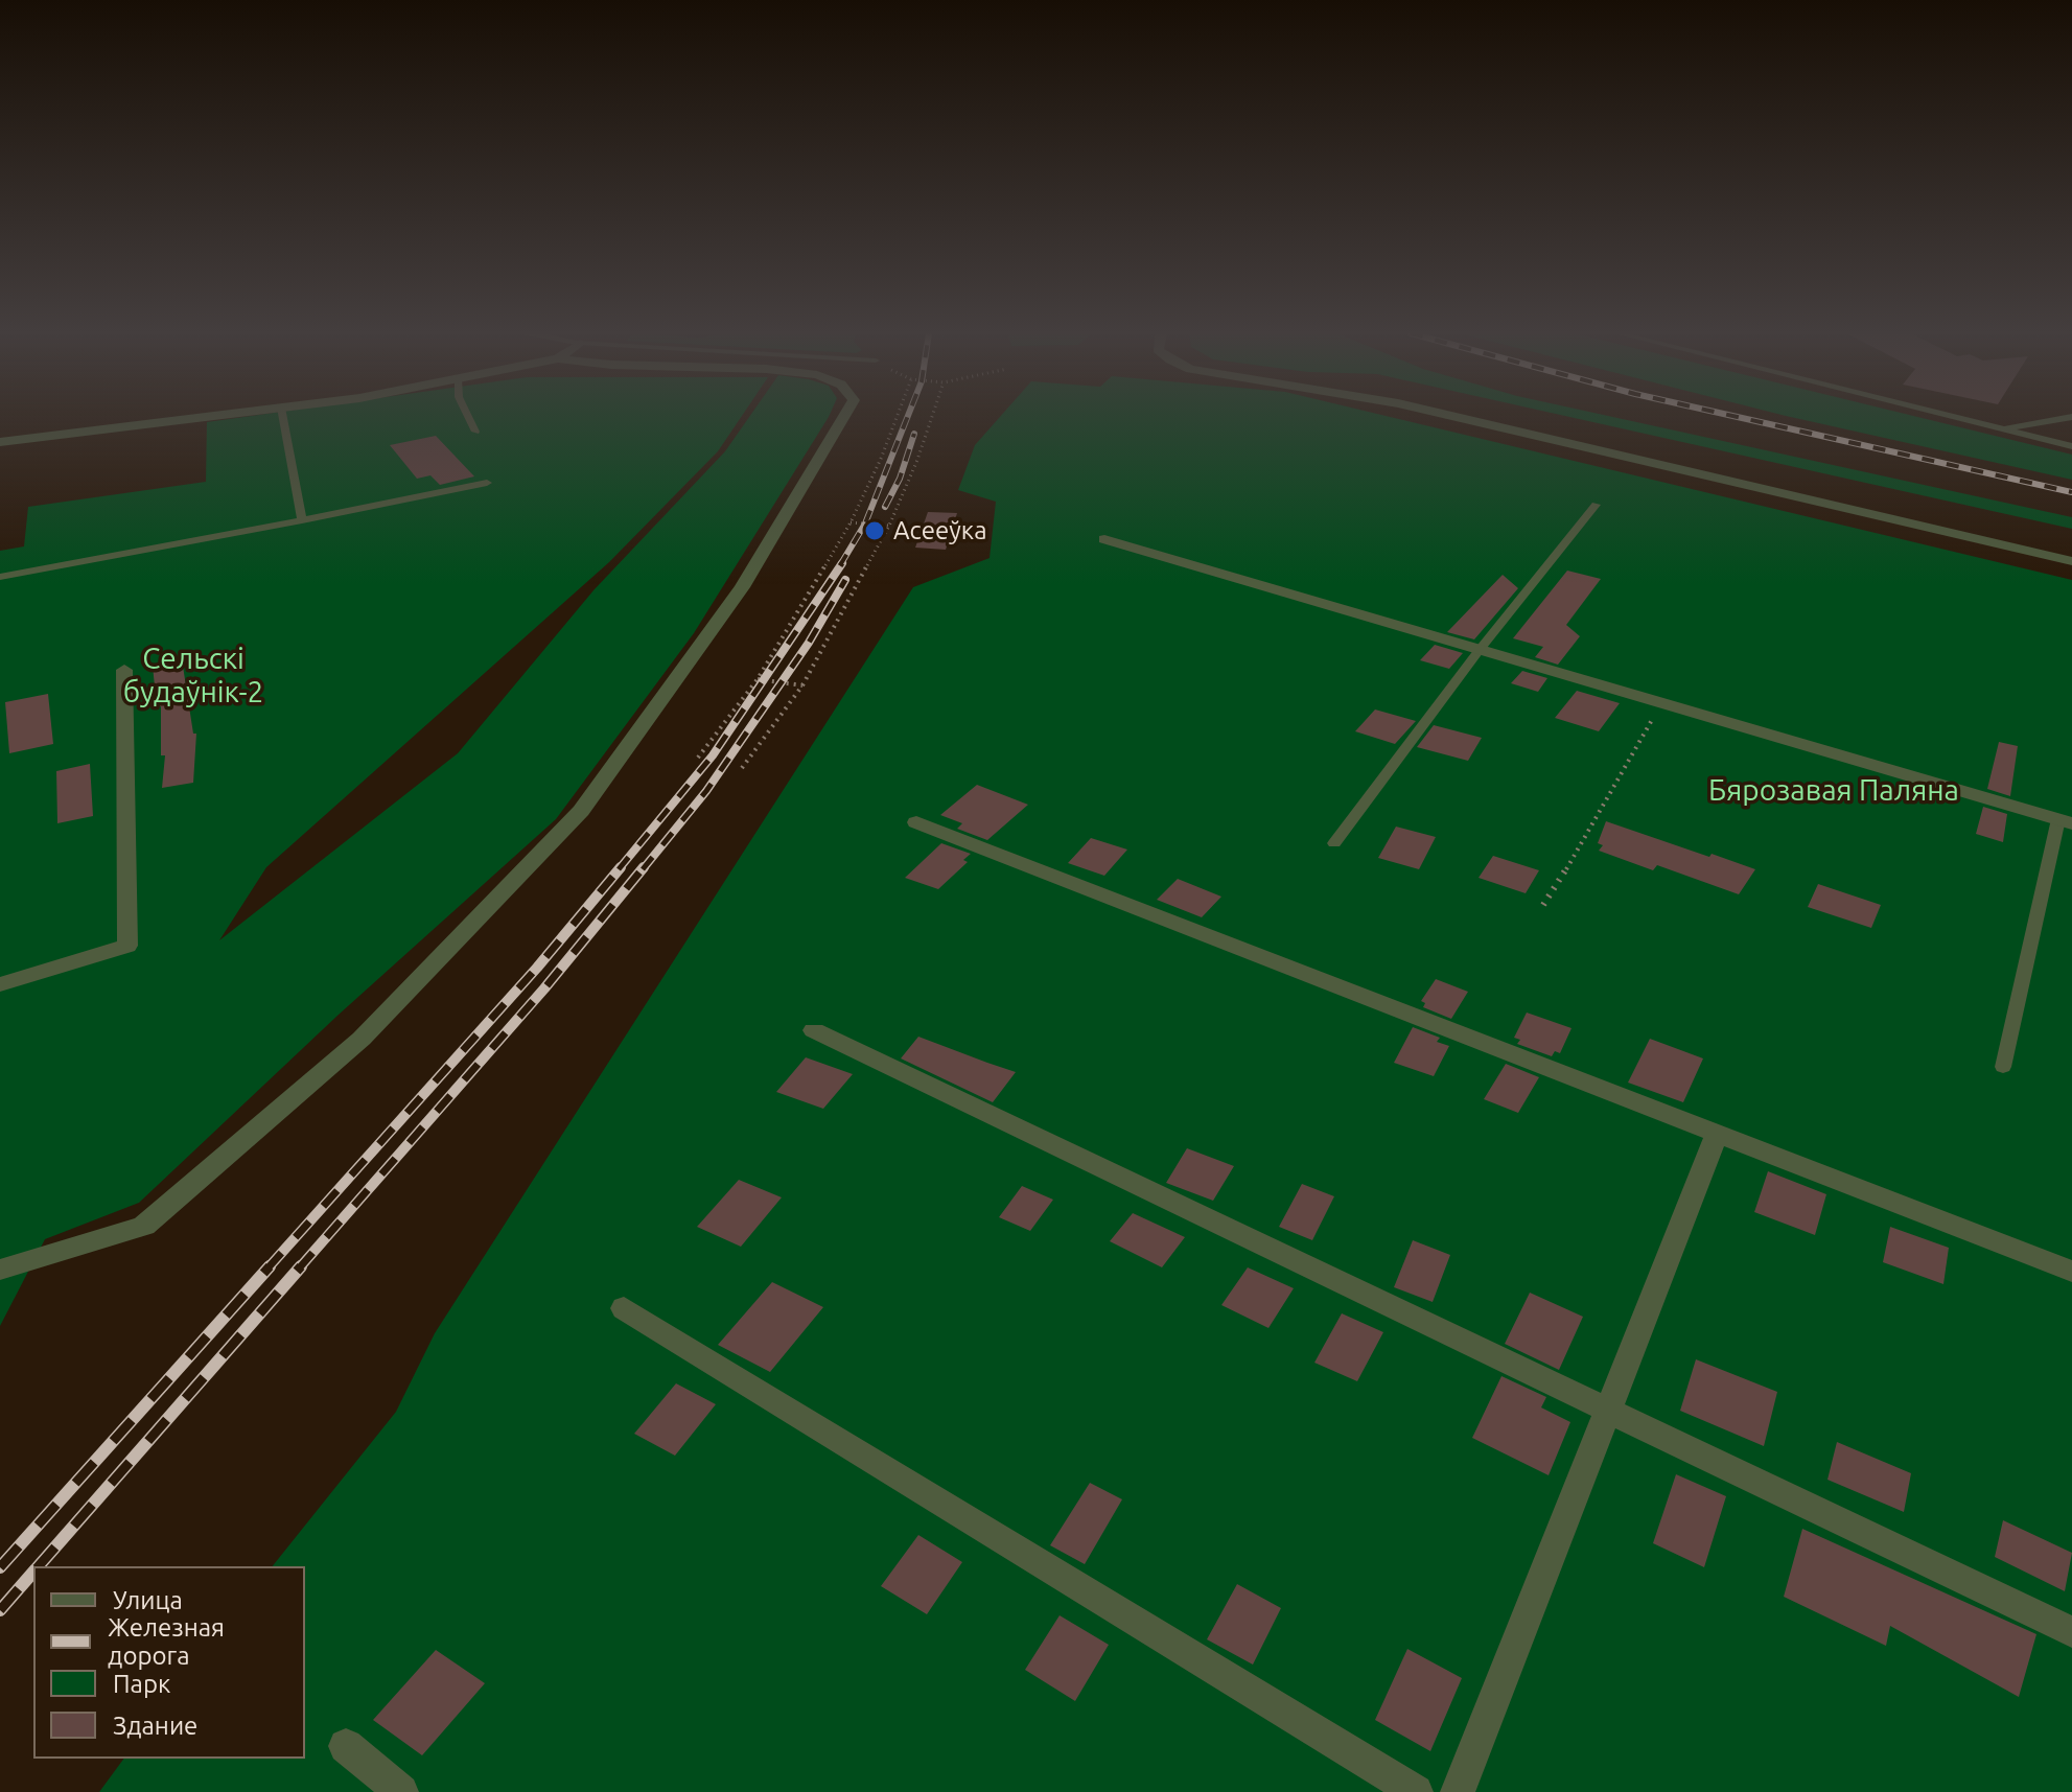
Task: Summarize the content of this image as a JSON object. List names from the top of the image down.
{
  "parks": ["Сельскі будаўнік-2", "Бярозавая Паляна"],
  "places": ["Асееўка"],
  "legend": [
    "Улица",
    "Железная дорога",
    "Парк",
    "Здание"
  ]
}
